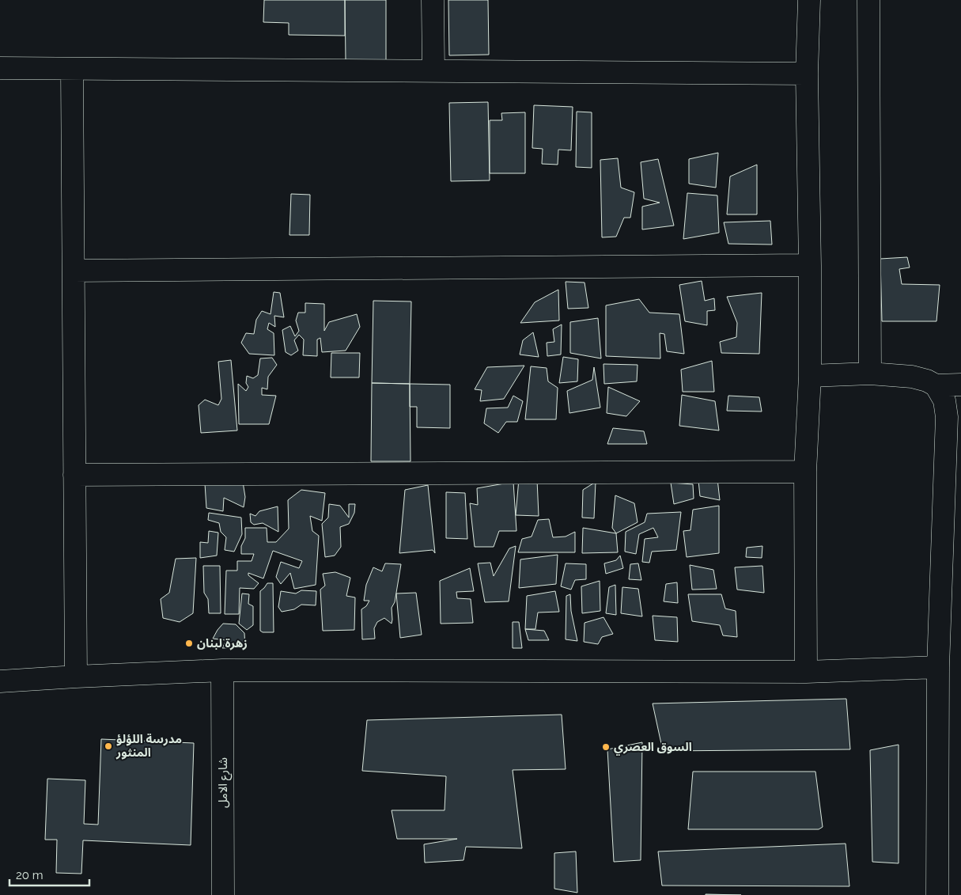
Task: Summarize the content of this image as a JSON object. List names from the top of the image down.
{
  "streets": {
    "street": ["شارع الامل"]
  },
  "places": ["زهرة لبنان", "مدرسة اللؤلؤ المنثور", "السوق العصري"],
  "scale_bar": "20 m"
}
